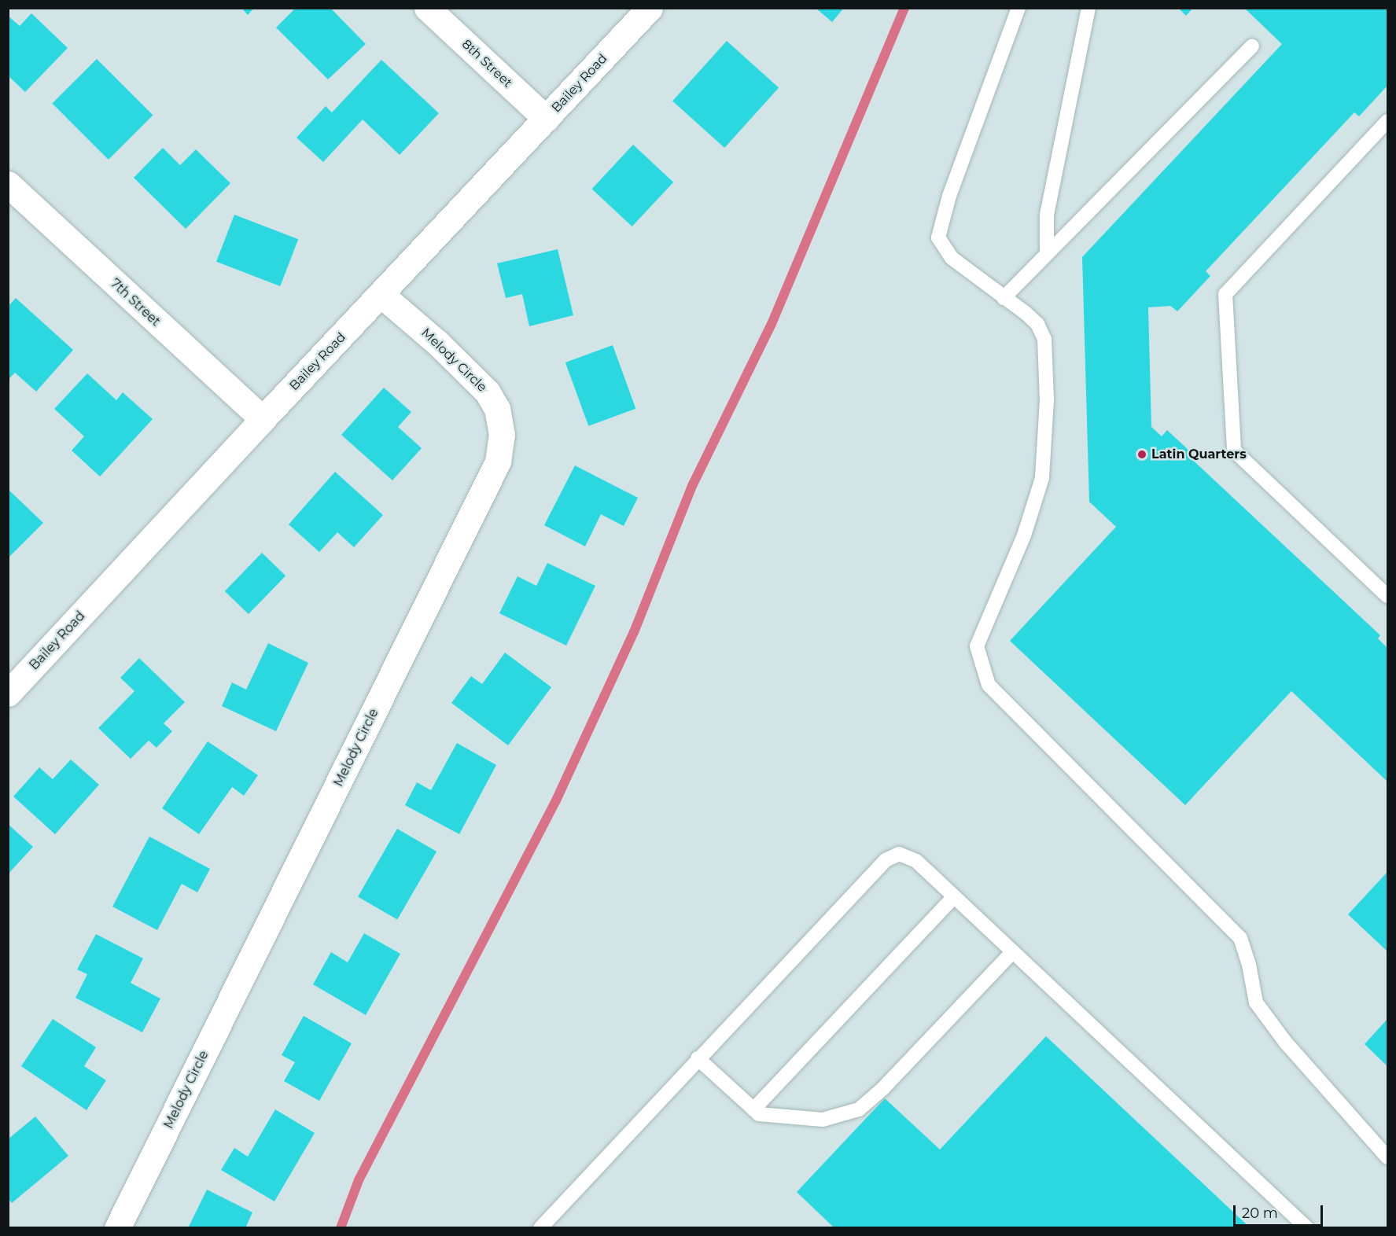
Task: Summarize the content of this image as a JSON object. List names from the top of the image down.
{
  "streets": {
    "street": [
      "8th Street",
      "Bailey Road",
      "7th Street",
      "Melody Circle"
    ]
  },
  "crossings": [
    ["8th Street", "Bailey Road"],
    ["Bailey Road", "7th Street"],
    ["Bailey Road", "Melody Circle"]
  ],
  "places": ["Latin Quarters"],
  "scale_bar": "20 m"
}
